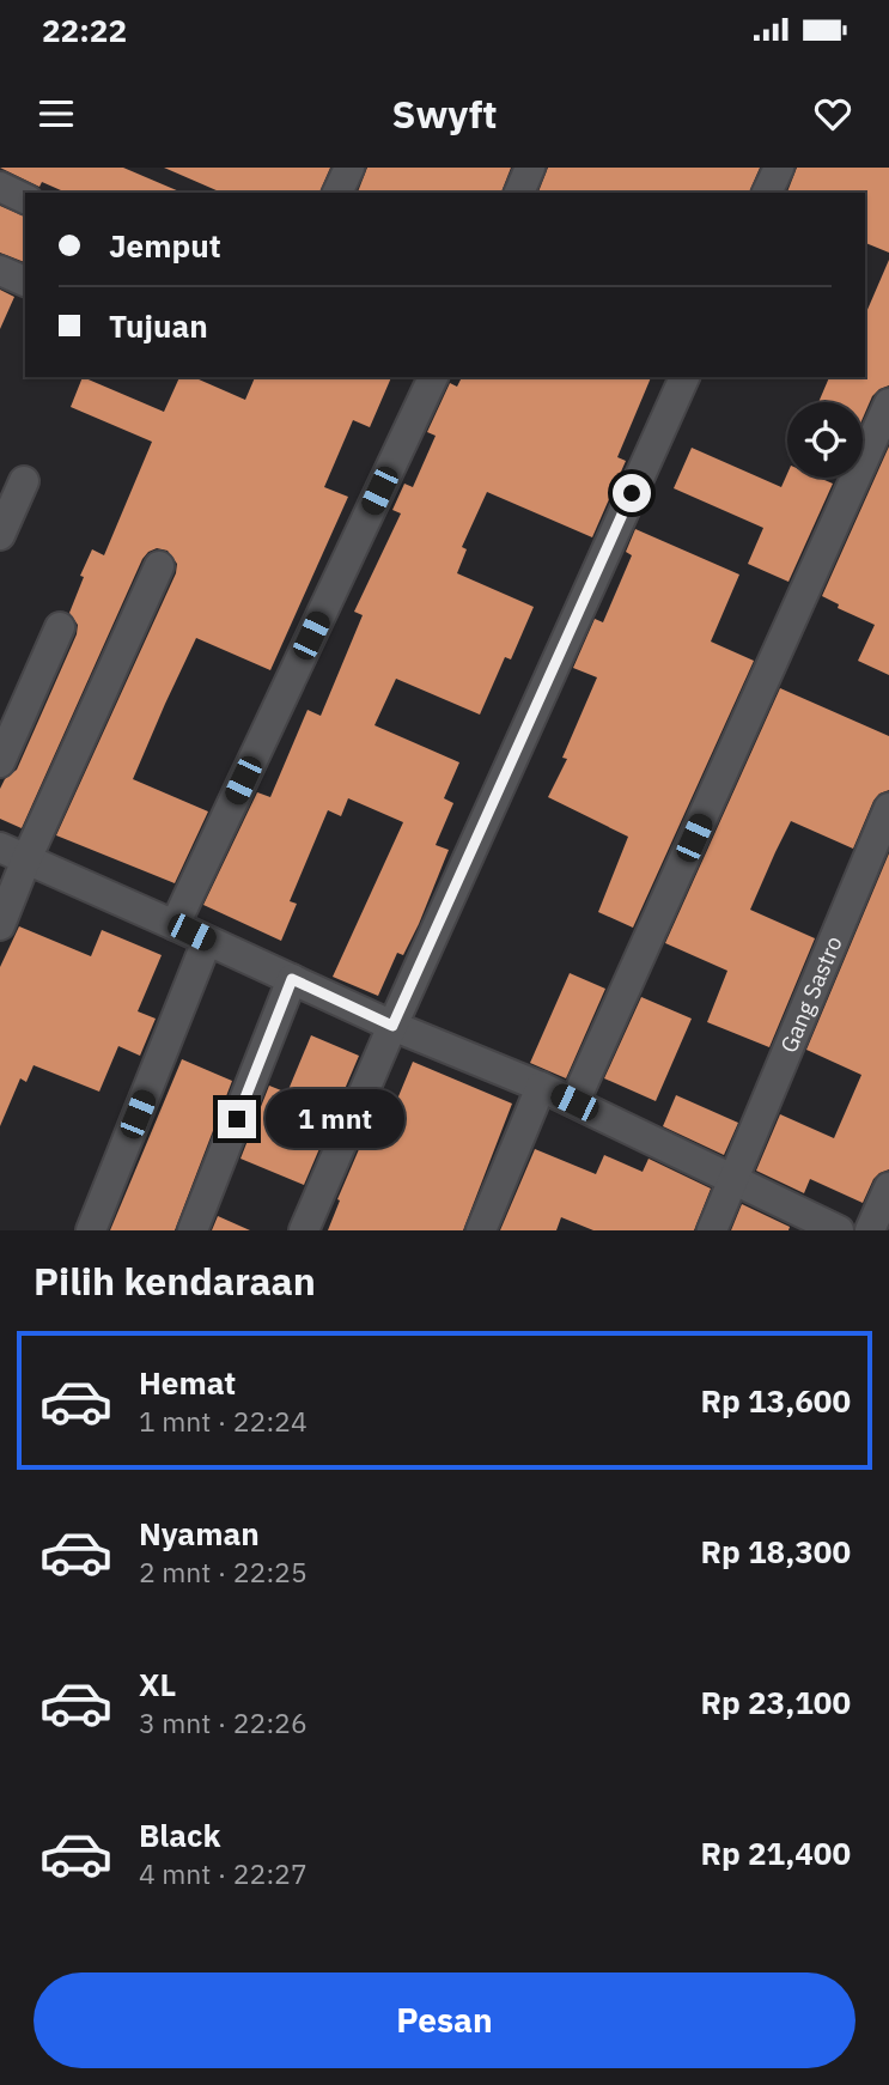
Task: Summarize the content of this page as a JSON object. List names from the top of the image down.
{
  "streets": {
    "street": ["Gang Sastro"]
  },
  "page": {
    "status": "22:22",
    "header": "Swyft",
    "banner": ["Jemput", "Tujuan"],
    "bubble": "1 mnt",
    "heading": "Pilih kendaraan",
    "list": [
      {
        "name": "Hemat",
        "note": "1 mnt · 22:24",
        "value": "Rp 13,600"
      },
      {
        "name": "Nyaman",
        "note": "2 mnt · 22:25",
        "value": "Rp 18,300"
      },
      {
        "name": "XL",
        "note": "3 mnt · 22:26",
        "value": "Rp 23,100"
      },
      {
        "name": "Black",
        "note": "4 mnt · 22:27",
        "value": "Rp 21,400"
      }
    ],
    "buttons": "Pesan"
  }
}
